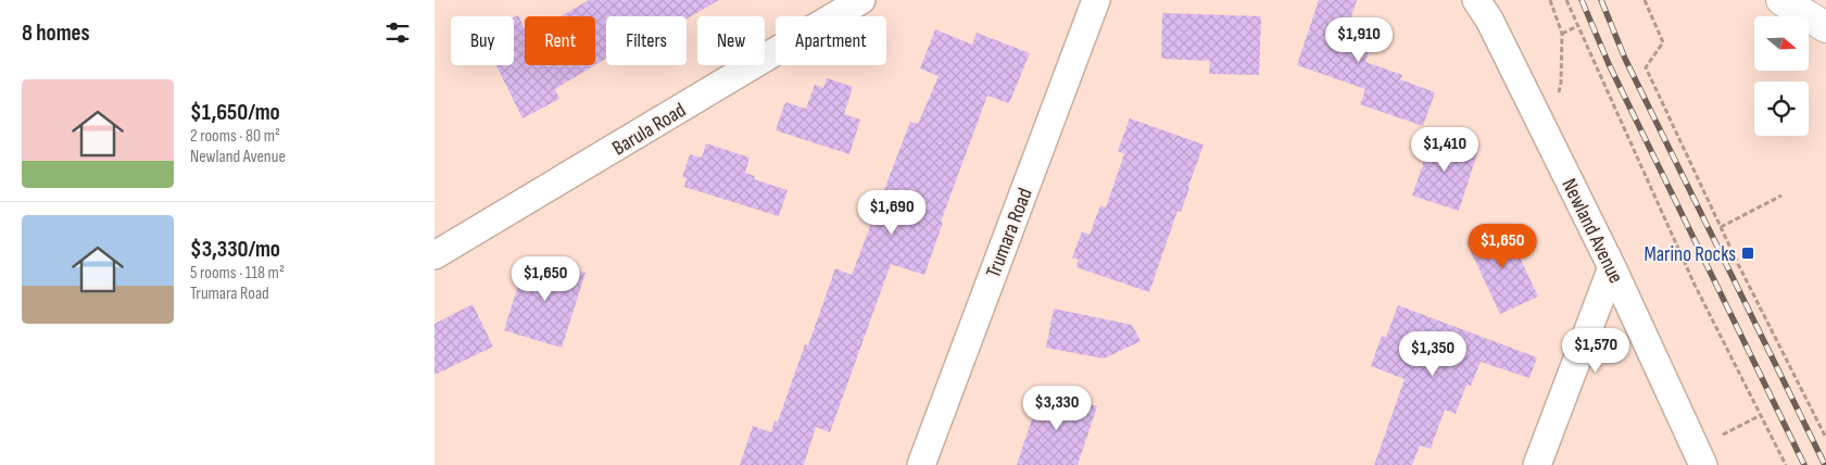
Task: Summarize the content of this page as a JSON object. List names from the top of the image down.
{
  "streets": {
    "street": ["Barula Road", "Newland Avenue", "Trumara Road"]
  },
  "places": {
    "transit": ["Marino Rocks"]
  },
  "north": "right",
  "page": {
    "heading": "8 homes",
    "chip": [
      "Buy",
      "Rent",
      "Filters",
      "New",
      "Apartment"
    ],
    "price": [
      "$1,910",
      "$1,410",
      "$1,690",
      "$1,650",
      "$1,650",
      "$1,570",
      "$1,350",
      "$3,330"
    ],
    "list": [
      {
        "name": "$1,650/mo",
        "note": "2 rooms · 80 m² · Newland Avenue"
      },
      {
        "name": "$3,330/mo",
        "note": "5 rooms · 118 m² · Trumara Road"
      }
    ]
  }
}
